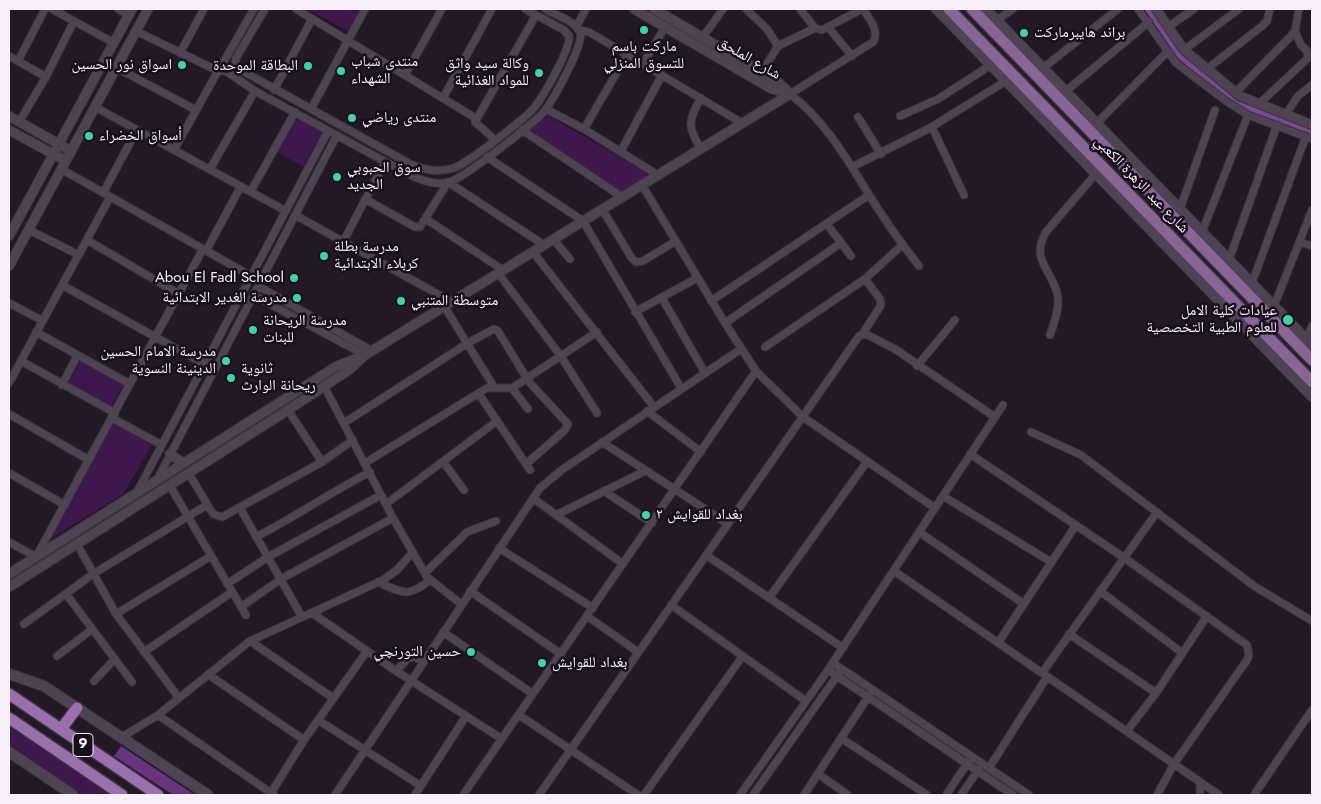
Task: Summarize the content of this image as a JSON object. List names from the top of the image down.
{
  "streets": {
    "highway": ["9"],
    "main road": ["شارع عبد الزهرة الكعبي"],
    "street": ["شارع الملحق"]
  },
  "places": [
    "ماركت باسم للتسوق المنزلي",
    "براند هايبرماركت",
    "اسواق نور الحسين",
    "البطاقة الموحدة",
    "منتدى شباب الشهداء",
    "وكالة سيد واثق للمواد الغذائية",
    "منتدى رياضي",
    "أسواق الخضراء",
    "سوق الحبوبي الجديد",
    "مدرسة بطلة كربلاء الابتدائية",
    "Abou El Fadl School",
    "مدرسة الغدير الابتدائية",
    "متوسطة المتنبي",
    "عيادات كلية الامل للعلوم الطبية التخصصية",
    "مدرسة الريحانة للبنات",
    "مدرسة الامام الحسين الدينينة النسوية",
    "ثانوية ريحانة الوارث",
    "بغداد للقوايش ٢",
    "حسين التورنچي",
    "بغداد للقوايش"
  ]
}
